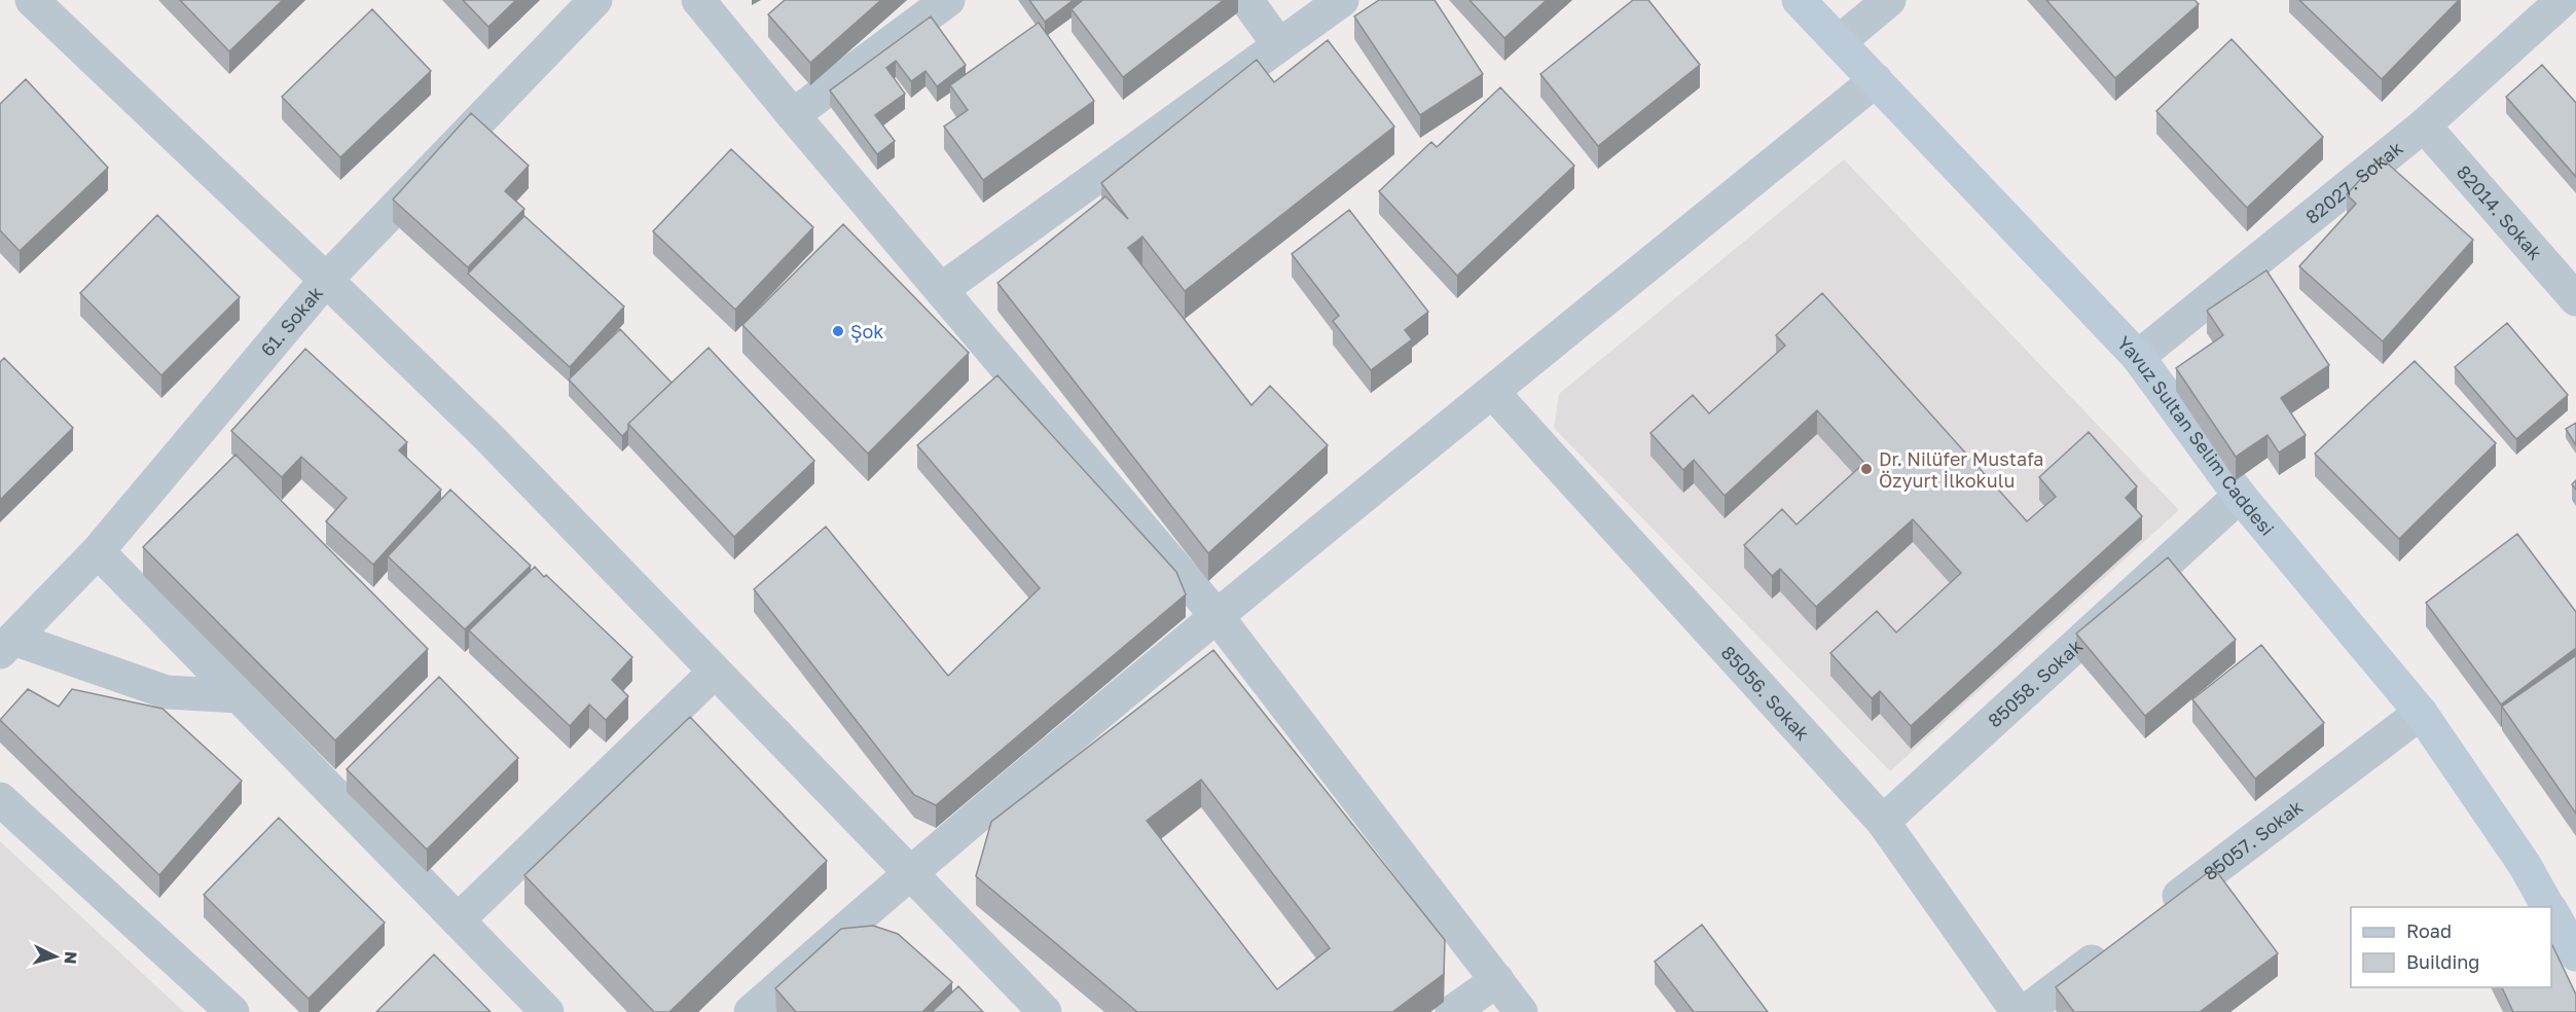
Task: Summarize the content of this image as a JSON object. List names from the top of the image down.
{
  "streets": {
    "street": [
      "82027. Sokak",
      "82014. Sokak",
      "61. Sokak",
      "Yavuz Sultan Selim Caddesi",
      "85058. Sokak",
      "85056. Sokak",
      "85057. Sokak"
    ]
  },
  "crossings": [
    ["82027. Sokak", "82014. Sokak"],
    ["82027. Sokak", "Yavuz Sultan Selim Caddesi"],
    ["Yavuz Sultan Selim Caddesi", "85058. Sokak"],
    ["Yavuz Sultan Selim Caddesi", "85057. Sokak"],
    ["85058. Sokak", "85056. Sokak"]
  ],
  "places": ["Şok", "Dr. Nilüfer Mustafa Özyurt İlkokulu"],
  "legend": ["Road", "Building"],
  "north": "right"
}
